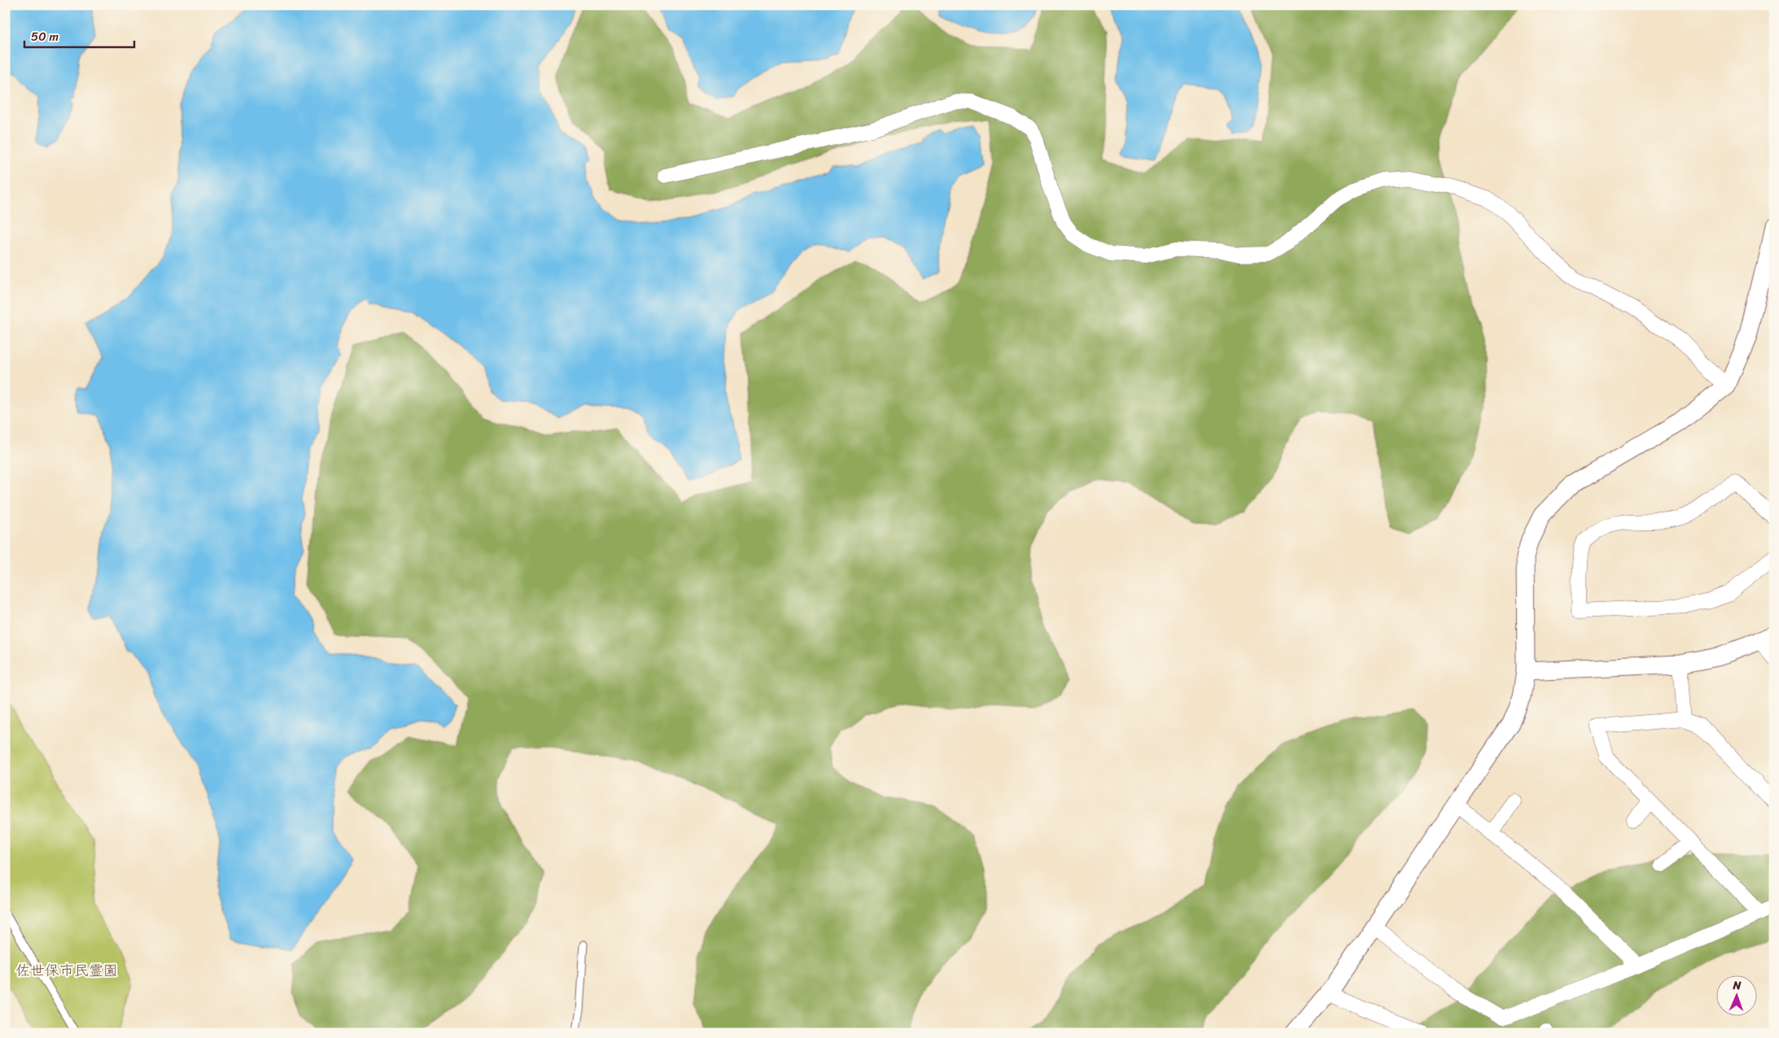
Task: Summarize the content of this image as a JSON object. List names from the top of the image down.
{
  "parks": ["佐世保市民霊園"],
  "scale_bar": "50 m",
  "north": "top"
}
